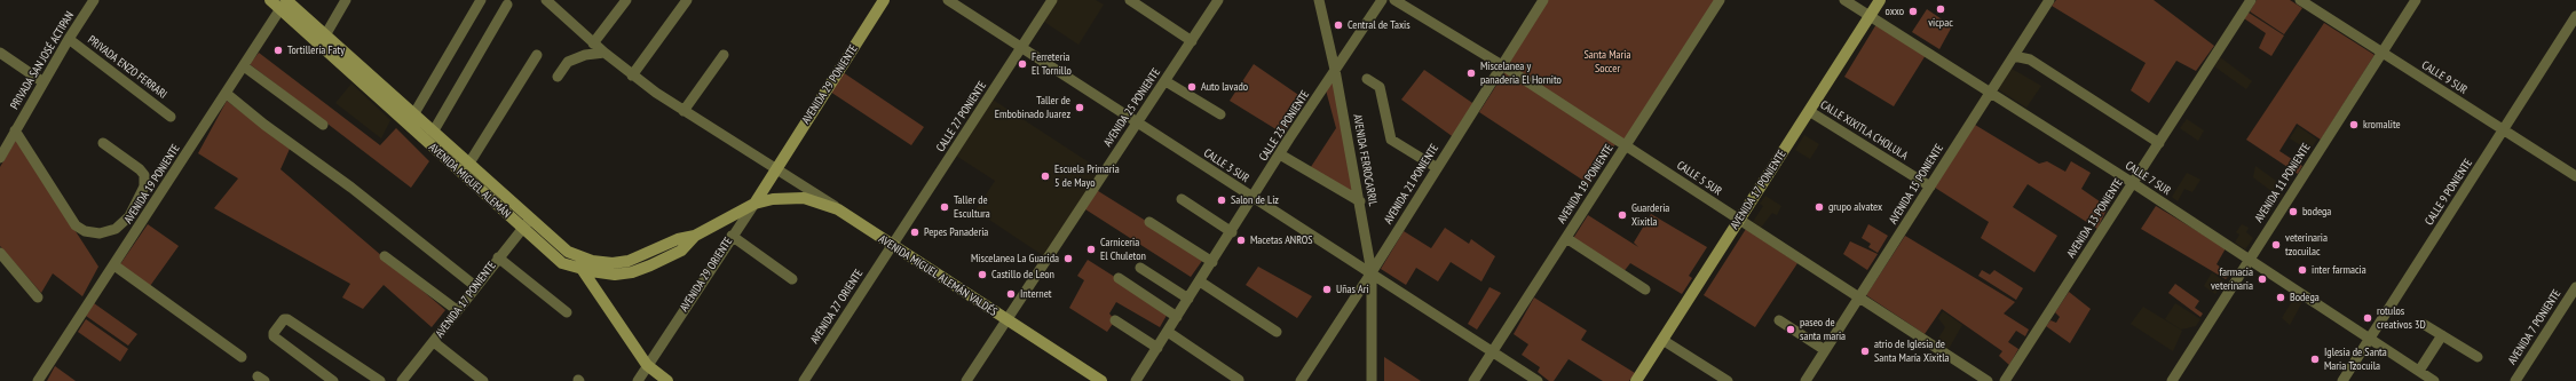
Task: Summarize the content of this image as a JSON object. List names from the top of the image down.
{
  "streets": {
    "main road": [
      "AVENIDA 29 PONIENTE",
      "AVENIDA MIGUEL ALEMÁN",
      "AVENIDA 17 PONIENTE",
      "AVENIDA 29 ORIENTE",
      "AVENIDA MIGUEL ALEMÁN VALDÉS"
    ],
    "street": [
      "PRIVADA SAN JOSÉ ACTIPAN",
      "PRIVADA ENZO FERRARI",
      "CALLE 9 SUR",
      "AVENIDA 25 PONIENTE",
      "CALLE 27 PONIENTE",
      "CALLE 23 PONIENTE",
      "CALLE XIXITLA CHOLULA",
      "AVENIDA FERROCARRIL",
      "CALLE 3 SUR",
      "CALLE 5 SUR",
      "CALLE 7 SUR",
      "AVENIDA 11 PONIENTE",
      "AVENIDA 19 PONIENTE",
      "AVENIDA 21 PONIENTE",
      "AVENIDA 15 PONIENTE",
      "CALLE 9 PONIENTE",
      "AVENIDA 13 PONIENTE",
      "AVENIDA 27 ORIENTE",
      "AVENIDA 7 PONIENTE"
    ]
  },
  "crossings": [
    ["PRIVADA SAN JOSÉ ACTIPAN", "PRIVADA ENZO FERRARI"],
    ["CALLE 9 SUR", "AVENIDA 11 PONIENTE"],
    ["CALLE 9 SUR", "CALLE 9 PONIENTE"],
    ["AVENIDA 29 PONIENTE", "AVENIDA 29 ORIENTE"],
    ["AVENIDA 29 PONIENTE", "AVENIDA MIGUEL ALEMÁN VALDÉS"],
    ["AVENIDA 25 PONIENTE", "CALLE 3 SUR"],
    ["AVENIDA 25 PONIENTE", "AVENIDA MIGUEL ALEMÁN VALDÉS"],
    ["CALLE 27 PONIENTE", "CALLE 3 SUR"],
    ["CALLE 27 PONIENTE", "AVENIDA MIGUEL ALEMÁN VALDÉS"],
    ["CALLE 27 PONIENTE", "AVENIDA 27 ORIENTE"],
    ["CALLE 23 PONIENTE", "AVENIDA FERROCARRIL"],
    ["CALLE 23 PONIENTE", "CALLE 3 SUR"],
    ["CALLE XIXITLA CHOLULA", "AVENIDA 15 PONIENTE"],
    ["CALLE XIXITLA CHOLULA", "AVENIDA 17 PONIENTE"],
    ["AVENIDA FERROCARRIL", "CALLE 3 SUR"],
    ["AVENIDA FERROCARRIL", "AVENIDA 21 PONIENTE"],
    ["CALLE 3 SUR", "AVENIDA 19 PONIENTE"],
    ["CALLE 3 SUR", "AVENIDA 21 PONIENTE"],
    ["CALLE 5 SUR", "AVENIDA 19 PONIENTE"],
    ["CALLE 5 SUR", "AVENIDA 21 PONIENTE"],
    ["CALLE 5 SUR", "AVENIDA 15 PONIENTE"],
    ["CALLE 5 SUR", "AVENIDA 17 PONIENTE"],
    ["CALLE 7 SUR", "AVENIDA 11 PONIENTE"],
    ["CALLE 7 SUR", "AVENIDA 15 PONIENTE"],
    ["CALLE 7 SUR", "AVENIDA 17 PONIENTE"],
    ["CALLE 7 SUR", "CALLE 9 PONIENTE"],
    ["CALLE 7 SUR", "AVENIDA 13 PONIENTE"],
    ["AVENIDA MIGUEL ALEMÁN", "AVENIDA 19 PONIENTE"],
    ["AVENIDA MIGUEL ALEMÁN", "AVENIDA 17 PONIENTE"],
    ["AVENIDA MIGUEL ALEMÁN", "AVENIDA 29 ORIENTE"],
    ["AVENIDA MIGUEL ALEMÁN", "AVENIDA MIGUEL ALEMÁN VALDÉS"],
    ["AVENIDA 29 ORIENTE", "AVENIDA MIGUEL ALEMÁN VALDÉS"],
    ["AVENIDA MIGUEL ALEMÁN VALDÉS", "AVENIDA 27 ORIENTE"]
  ],
  "parks": ["Santa Maria Soccer"],
  "places": [
    "vicpac",
    "oxxo",
    "Central de Taxis",
    "Tortillería Faty",
    "Ferreteria El Tornillo",
    "Miscelanea y panaderia El Hornito",
    "Auto lavado",
    "Taller de Embobinado Juarez",
    "kromalite",
    "Escuela Primaria 5 de Mayo",
    "Salon de Liz",
    "Taller de Escultura",
    "grupo alvatex",
    "bodega",
    "Guarderia Xixitla",
    "Pepes Panaderia",
    "Macetas ANROS",
    "veterinaria tzocuilac",
    "Carniceria El Chuleton",
    "Miscelanea La Guarida",
    "inter farmacia",
    "Castillo de Leon",
    "farmacia veterinaria",
    "Uñas Ari",
    "Internet",
    "Bodega",
    "rotulos creativos 3D",
    "paseo de santa maria",
    "atrio de Iglesia de Santa María Xixitla",
    "Iglesia de Santa Maria Tzocuila"
  ]
}
